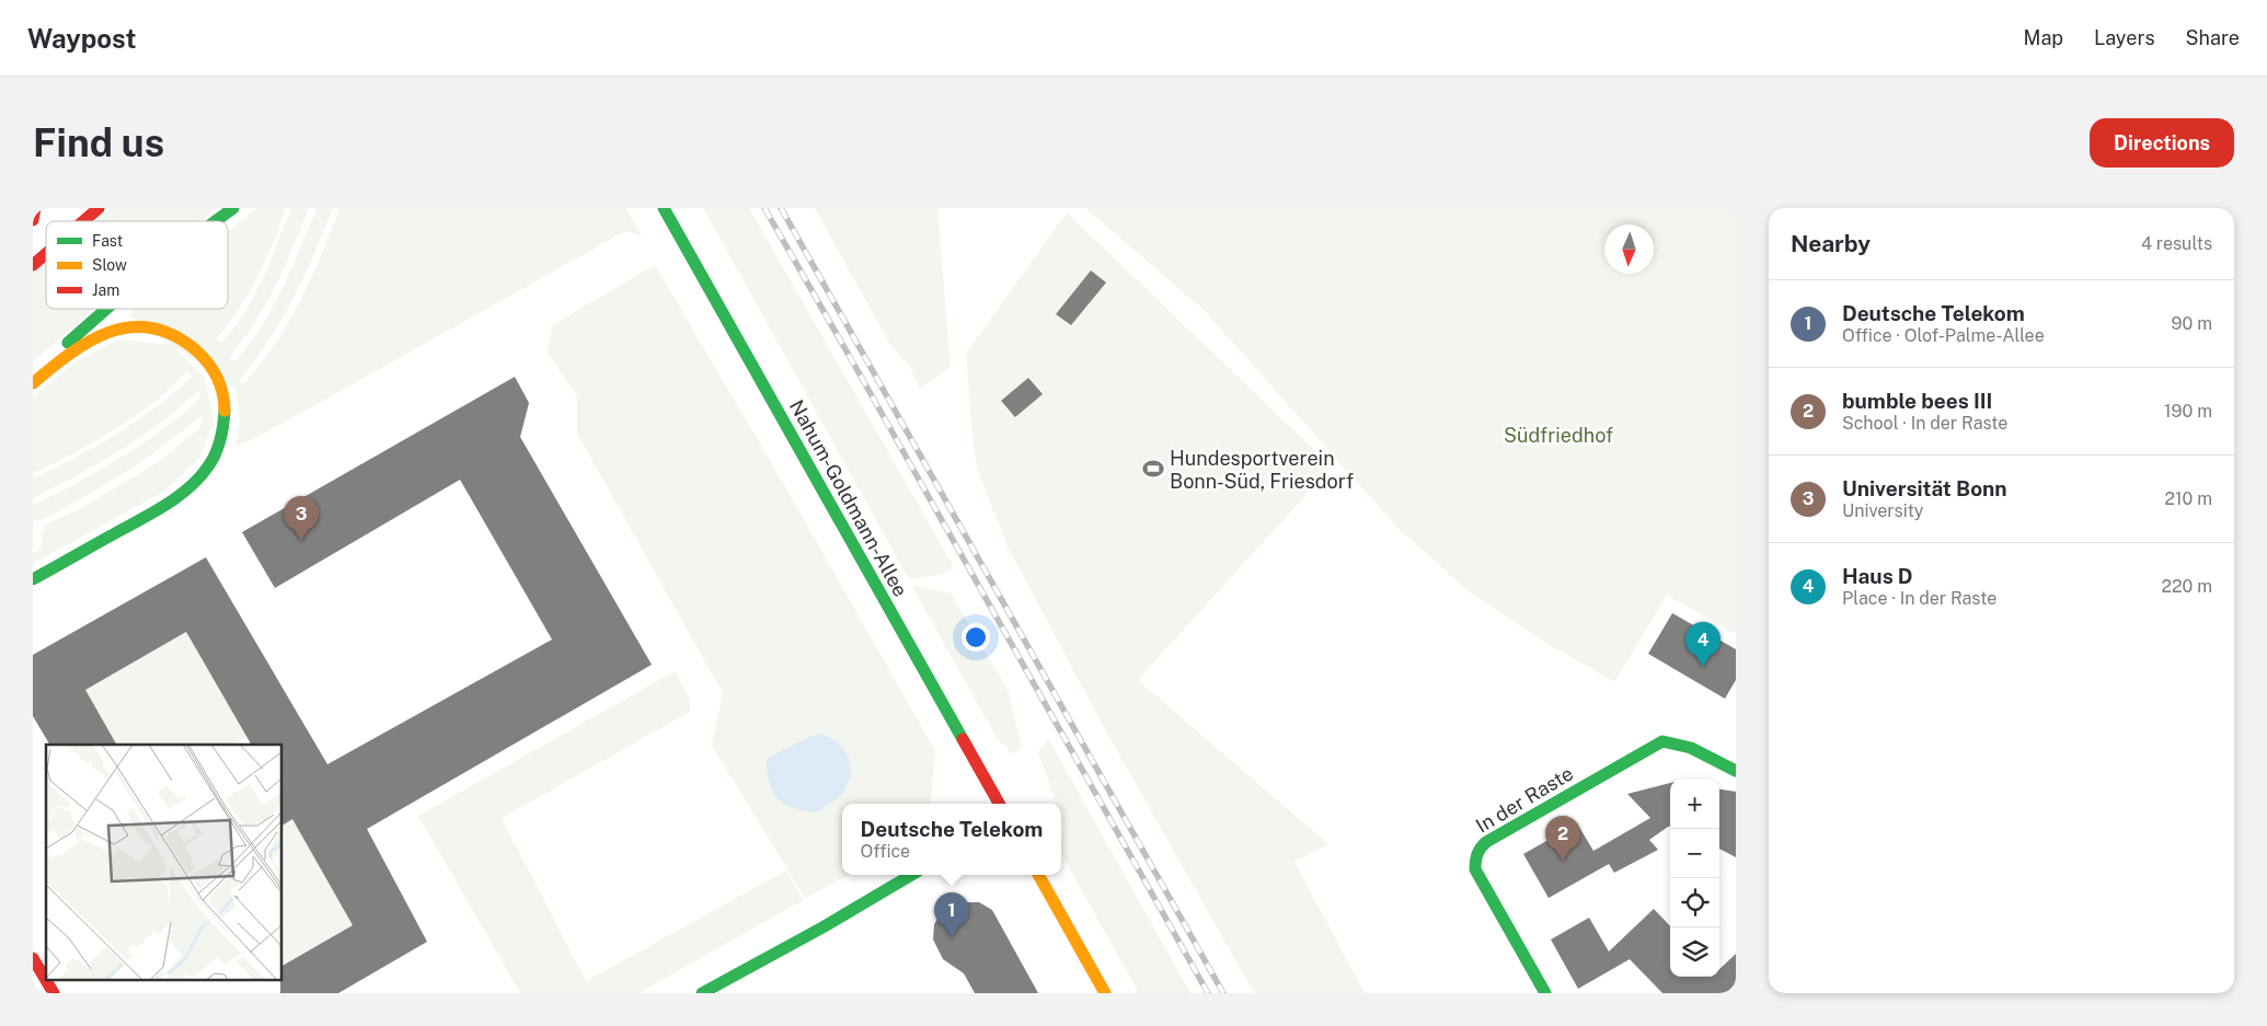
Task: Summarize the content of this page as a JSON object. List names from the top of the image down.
{
  "streets": {
    "main road": ["Nahum-Goldmann-Allee", "In der Raste"]
  },
  "parks": ["Südfriedhof"],
  "places": {
    "sports": ["Hundesportverein Bonn-Süd, Friesdorf"]
  },
  "legend": ["Fast", "Slow", "Jam"],
  "north": "bottom",
  "page": {
    "header": "Waypost",
    "nav": ["Map", "Layers", "Share"],
    "buttons": "Directions",
    "title": "Find us",
    "heading": ["Nearby", "4 results"],
    "list": [
      {
        "mark": "1",
        "name": "Deutsche Telekom",
        "note": "Office · Olof-Palme-Allee",
        "value": "90 m"
      },
      {
        "mark": "2",
        "name": "bumble bees III",
        "note": "School · In der Raste",
        "value": "190 m"
      },
      {
        "mark": "3",
        "name": "Universität Bonn",
        "note": "University",
        "value": "210 m"
      },
      {
        "mark": "4",
        "name": "Haus D",
        "note": "Place · In der Raste",
        "value": "220 m"
      }
    ],
    "pins": [
      "3",
      "4",
      "2",
      "1"
    ],
    "map_buttons": ["+", "−"],
    "popup": ["Deutsche Telekom", "Office"]
  }
}
